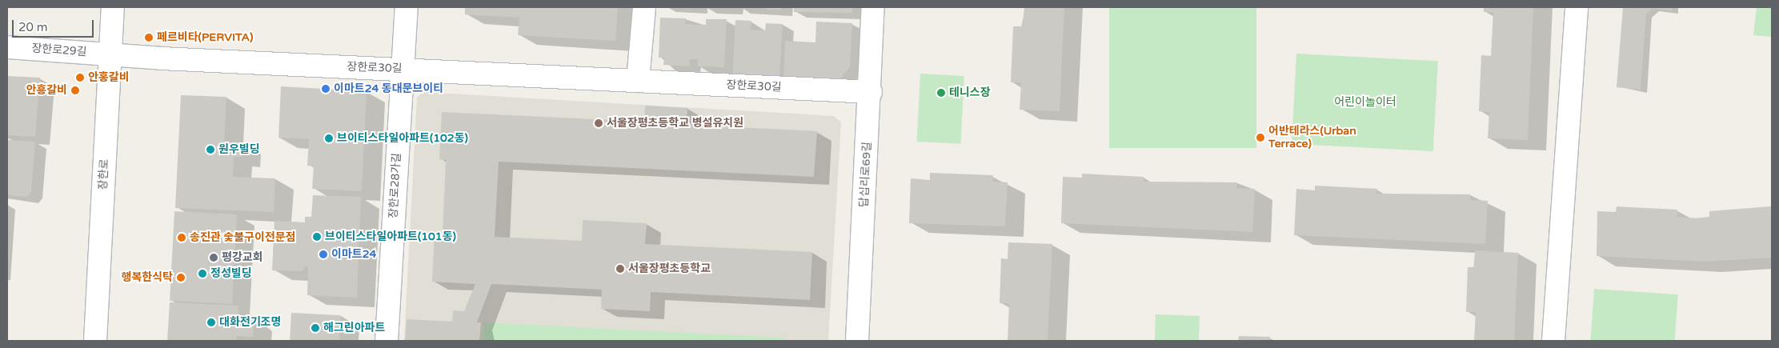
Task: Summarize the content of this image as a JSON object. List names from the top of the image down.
{
  "streets": {
    "street": [
      "장한로29길",
      "장한로30길",
      "장한로",
      "답십리로69길",
      "장한로28가길"
    ]
  },
  "crossings": [
    ["장한로29길", "장한로30길"],
    ["장한로29길", "장한로"],
    ["장한로30길", "장한로"],
    ["장한로30길", "답십리로69길"],
    ["장한로30길", "장한로28가길"]
  ],
  "parks": ["어린이놀이터"],
  "places": [
    "페르비타(PERVITA)",
    "안홍갈비",
    "이마트24 동대문브이티",
    "안흥갈비",
    "테니스장",
    "서울장평초등학교 병설유치원",
    "어반테라스(Urban Terrace)",
    "브이티스타일아파트(102동)",
    "원우빌딩",
    "브이티스타일아파트(101동)",
    "송진관 숯불구이전문점",
    "이마트24",
    "평강교회",
    "서울장평초등학교",
    "정성빌딩",
    "행복한식탁",
    "대화전기조명",
    "해그린아파트"
  ],
  "scale_bar": "20 m"
}
